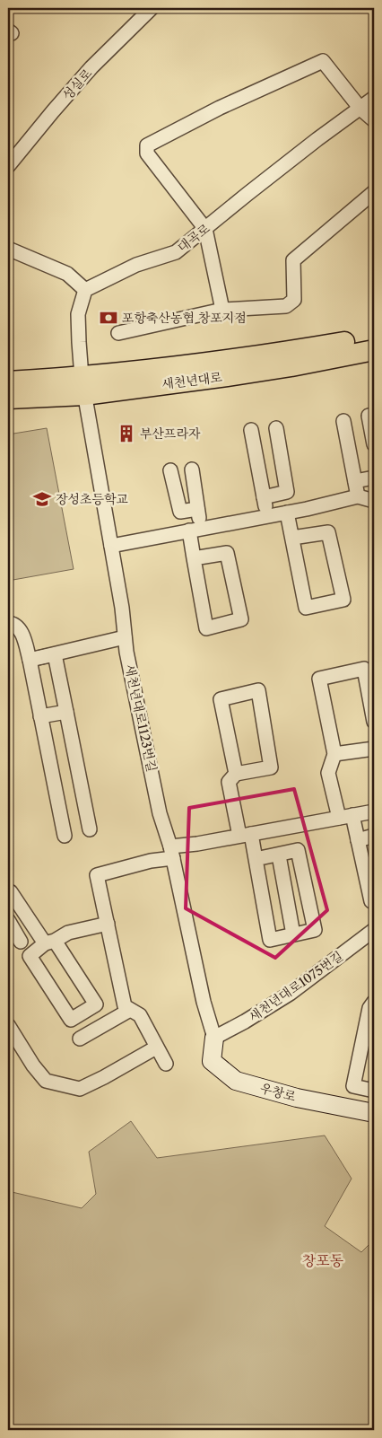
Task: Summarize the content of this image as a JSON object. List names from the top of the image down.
{
  "streets": {
    "main road": ["새천년대로", "우창로"],
    "street": [
      "성실로",
      "대곡로",
      "새천년대로1123번길",
      "새천년대로1075번길"
    ]
  },
  "crossings": [
    ["새천년대로", "새천년대로1123번길"],
    ["새천년대로1123번길", "새천년대로1075번길"],
    ["새천년대로1123번길", "우창로"],
    ["새천년대로1075번길", "우창로"]
  ],
  "districts": ["창포동"],
  "places": {
    "bank": ["포항축산농협 창포지점"],
    "building": ["부산프라자"],
    "school or university": ["장성초등학교"]
  }
}
